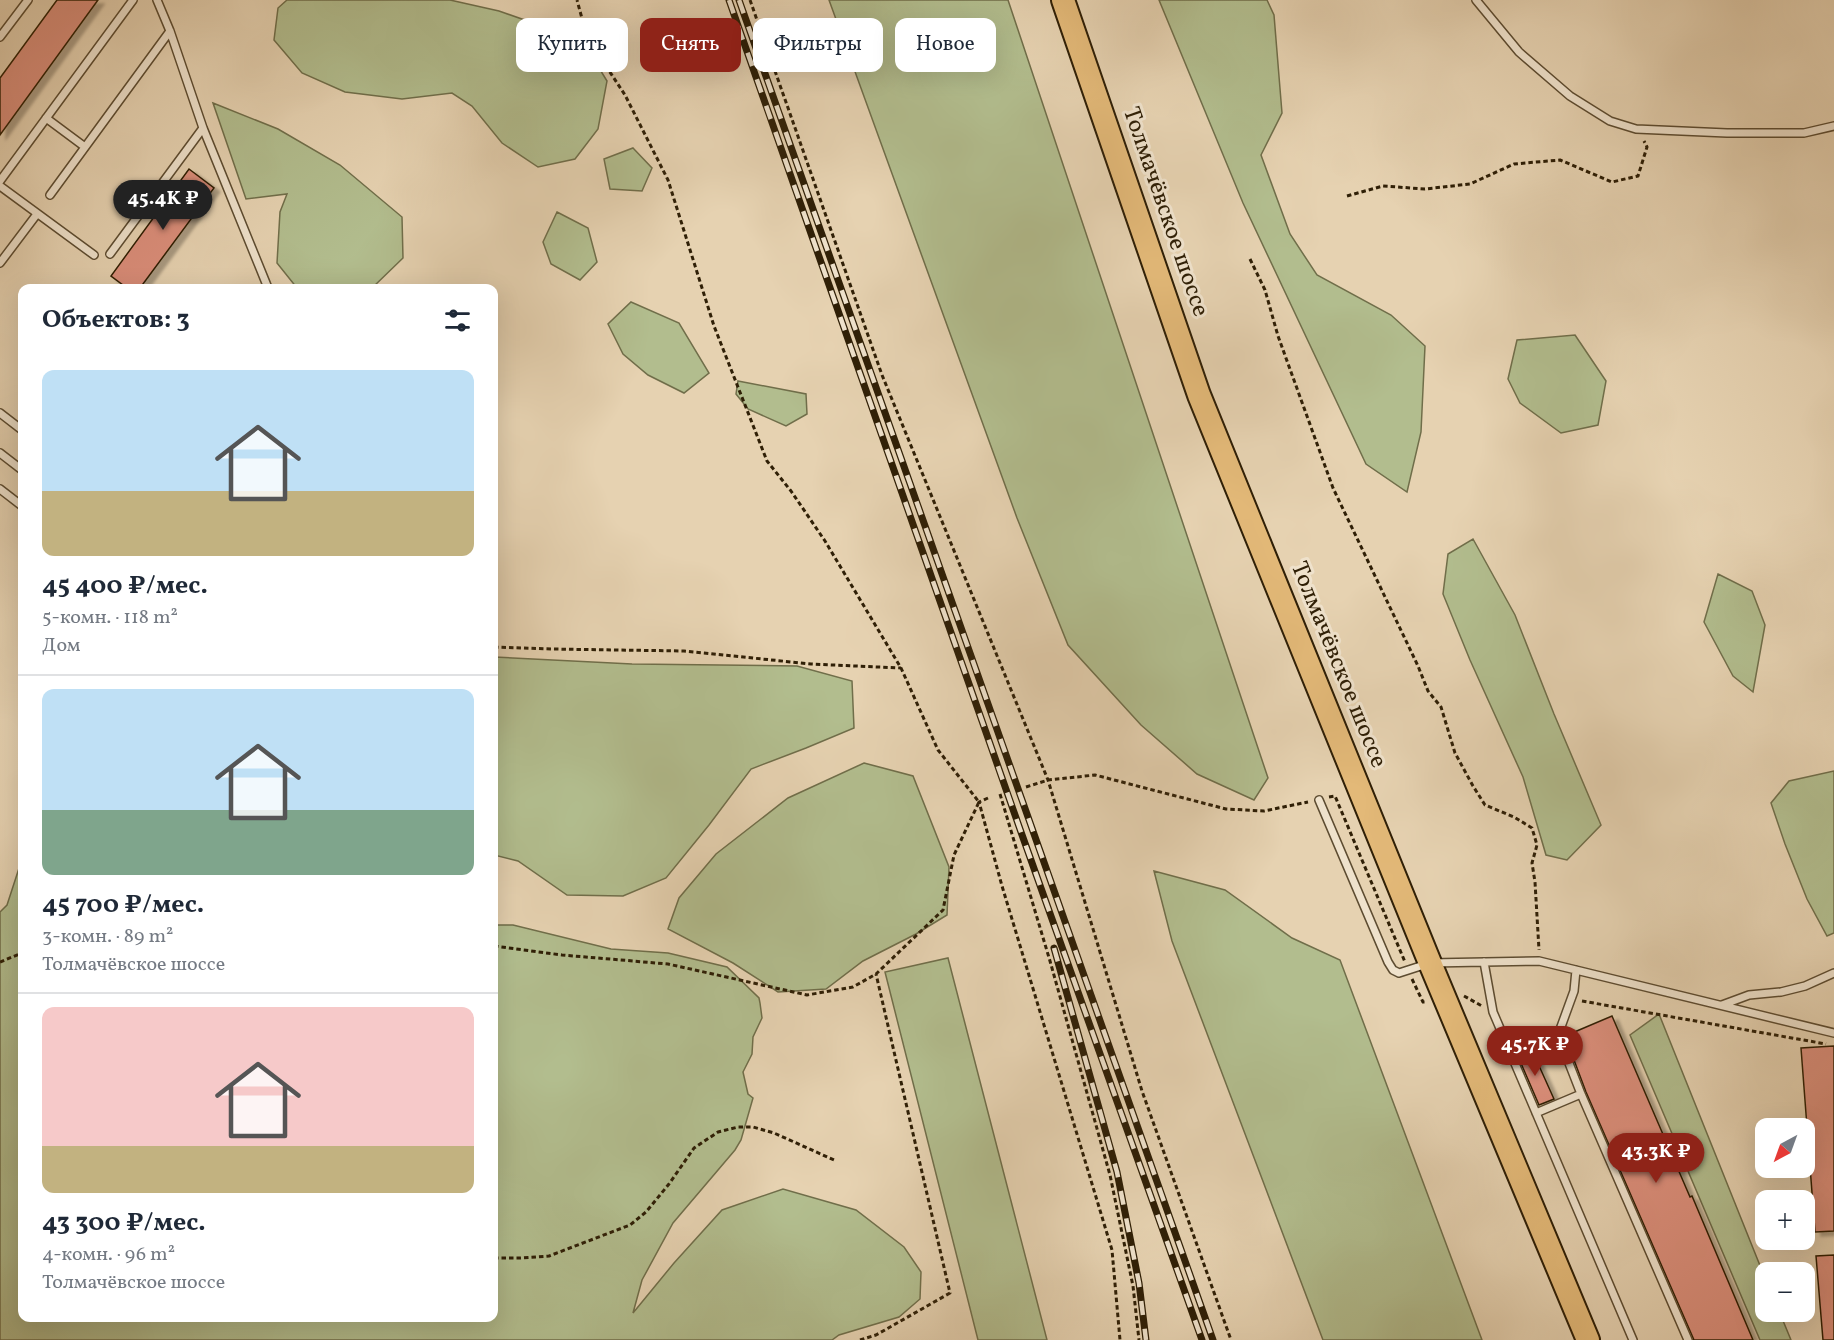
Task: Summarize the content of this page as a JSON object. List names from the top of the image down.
{
  "streets": {
    "main road": ["Толмачёвское шоссе"]
  },
  "north": "bottom left",
  "page": {
    "chip": [
      "Купить",
      "Снять",
      "Фильтры",
      "Новое"
    ],
    "price": ["45.4K ₽", "45.7K ₽", "43.3K ₽"],
    "heading": "Объектов: 3",
    "list": [
      {
        "name": "45 400 ₽/мес.",
        "note": "5-комн. · 118 m² · Дом"
      },
      {
        "name": "45 700 ₽/мес.",
        "note": "3-комн. · 89 m² · Толмачёвское шоссе"
      },
      {
        "name": "43 300 ₽/мес.",
        "note": "4-комн. · 96 m² · Толмачёвское шоссе"
      }
    ],
    "map_buttons": ["+", "−"]
  }
}
